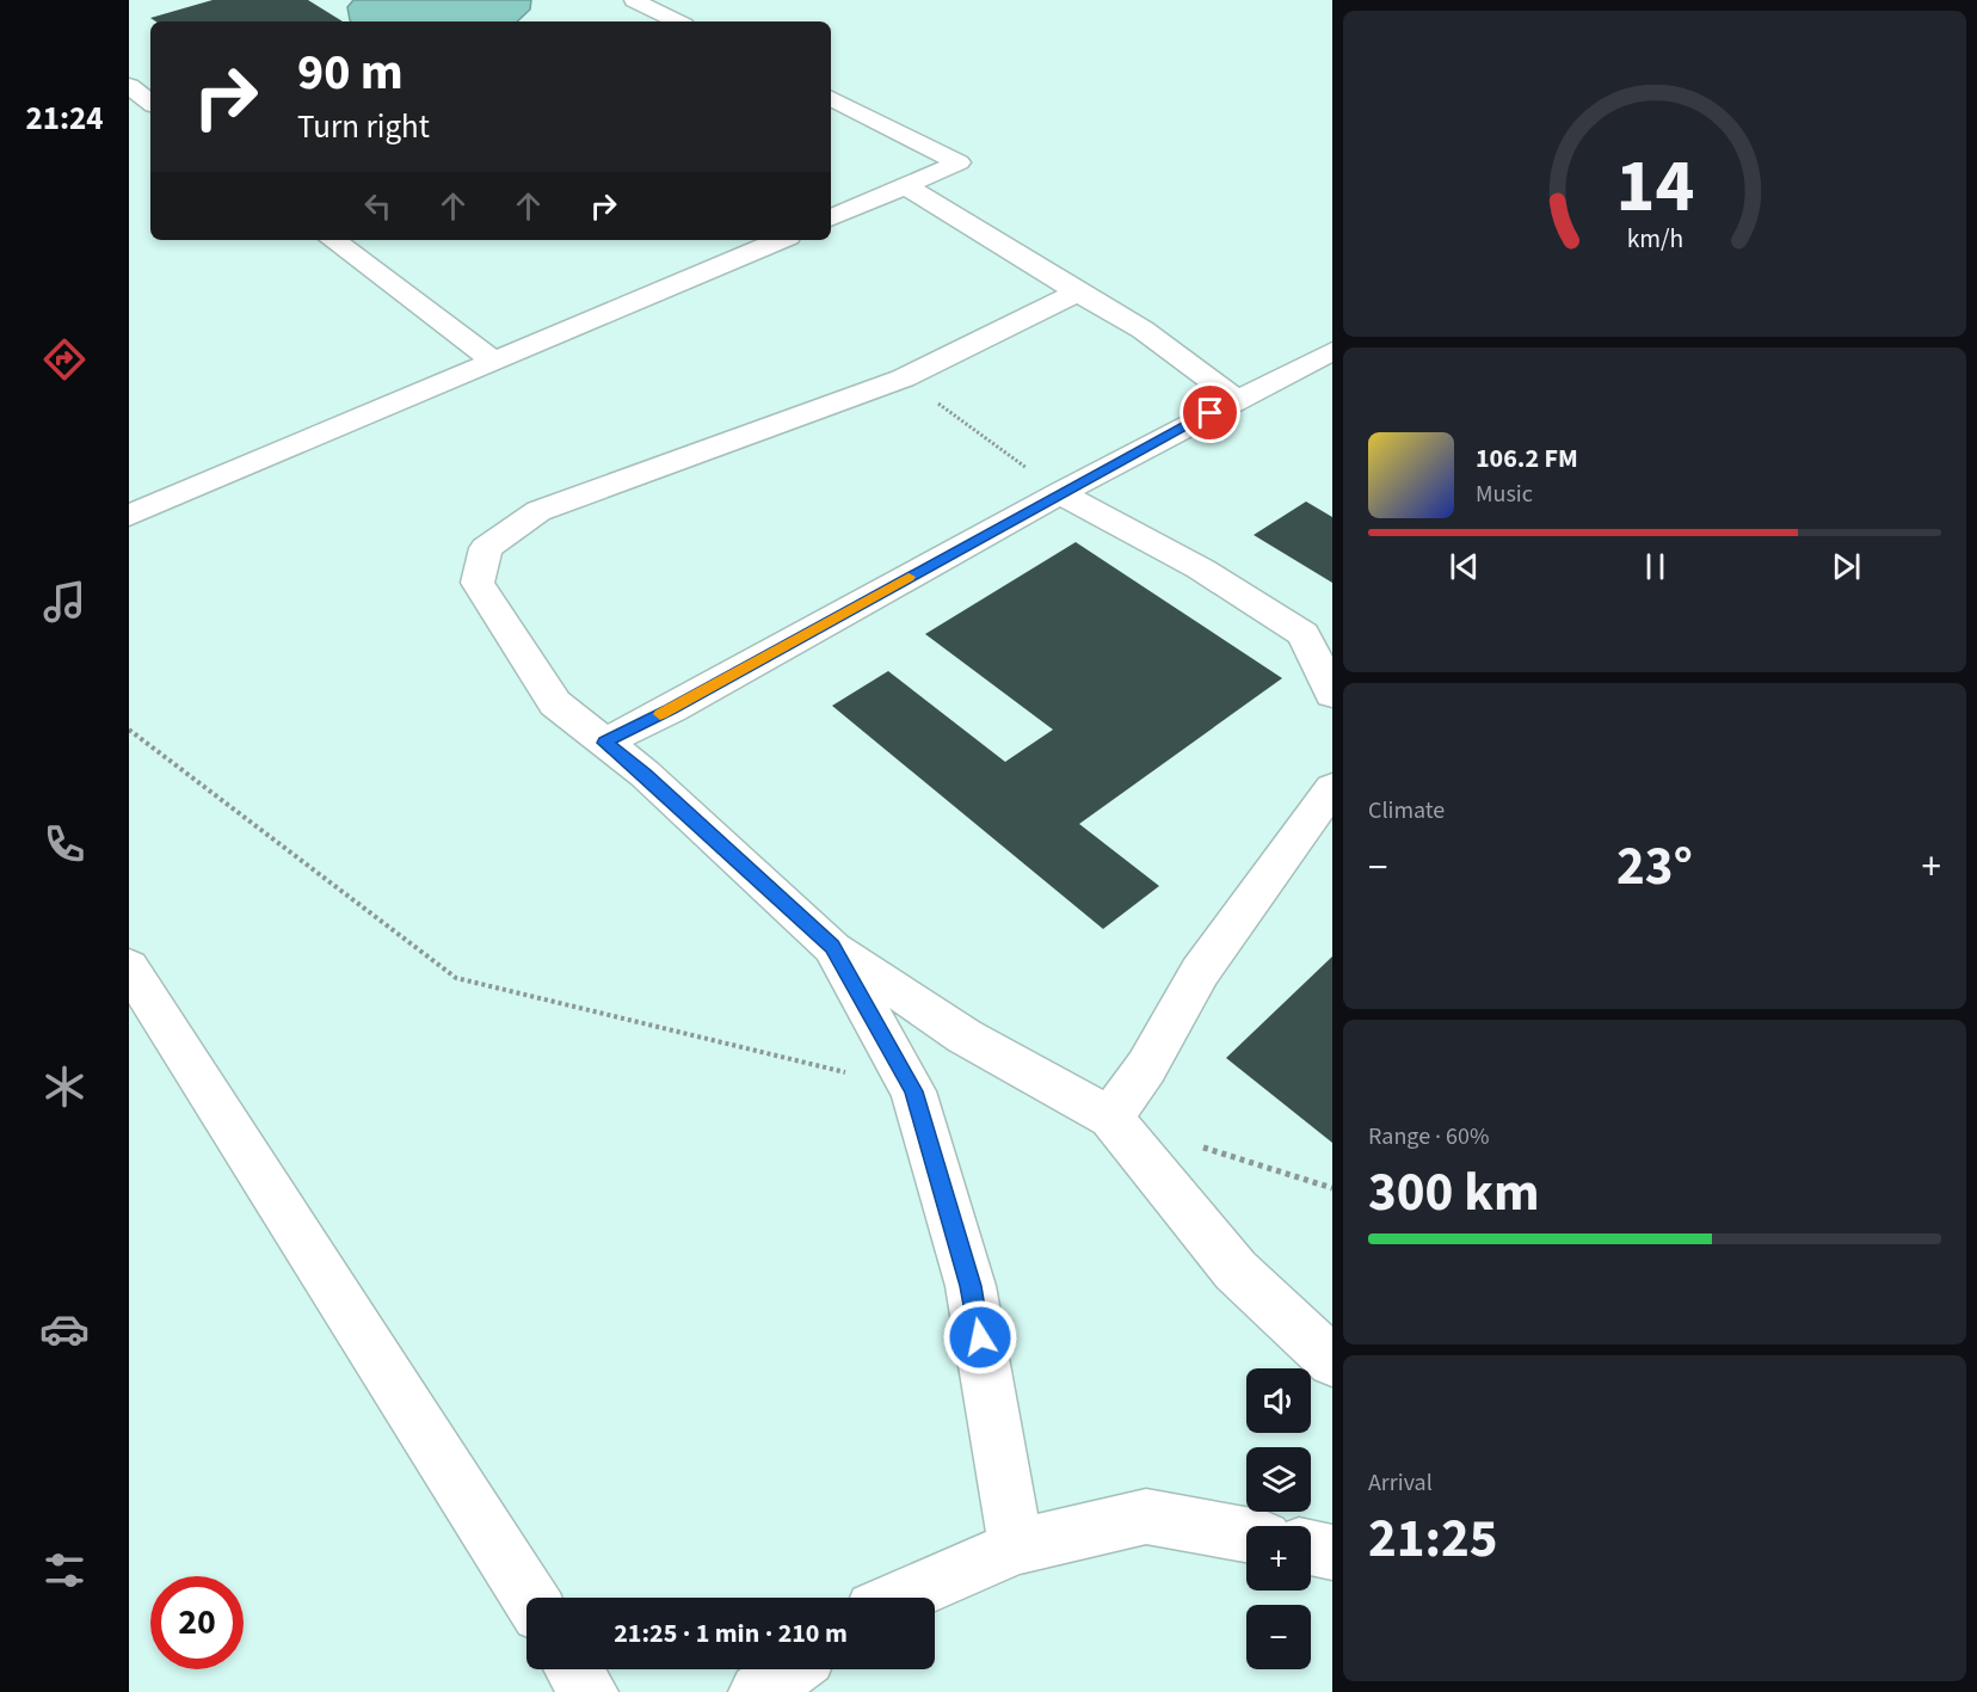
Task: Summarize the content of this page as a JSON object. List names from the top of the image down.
{
  "page": {
    "tabs": "21:24",
    "turn": ["90 m", "Turn right"],
    "song": ["106.2 FM", "Music"],
    "tile": [
      "Climate",
      ["Range · 60%", "300 km"],
      ["Arrival", "21:25"]
    ],
    "heat": ["−", "23°", "+"],
    "map_buttons": ["+", "−"],
    "limit": "20",
    "trip": "21:25 · 1 min · 210 m",
    "gauge": ["14", "km/h"]
  }
}
